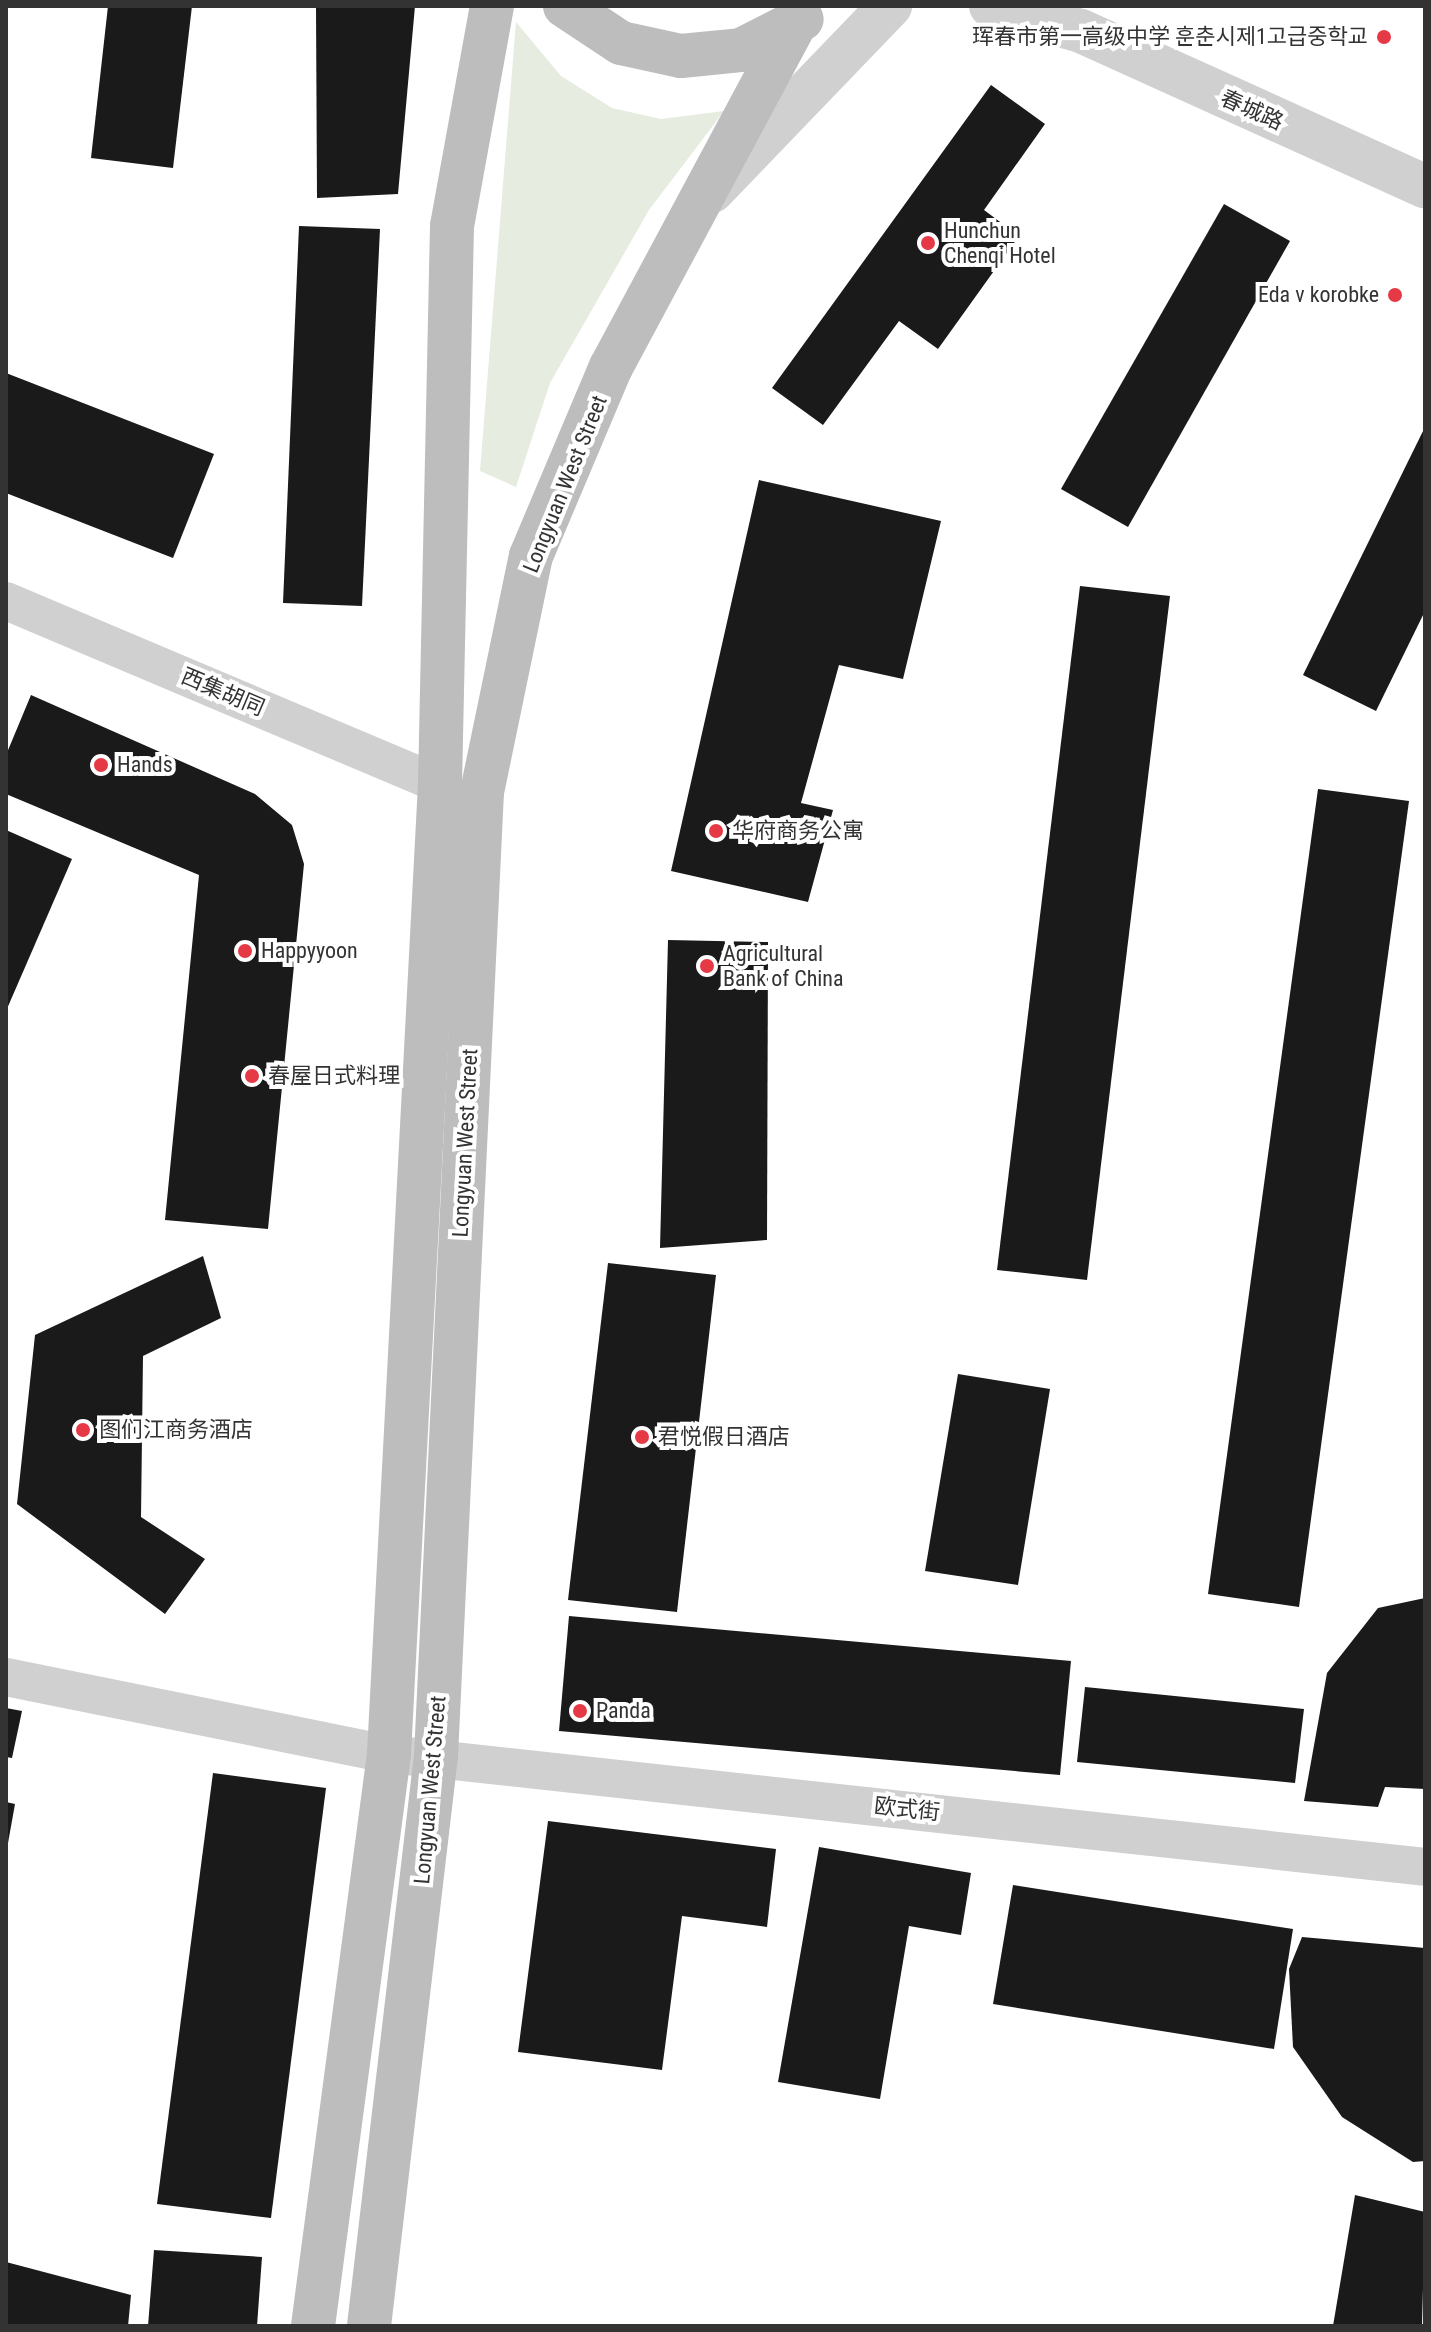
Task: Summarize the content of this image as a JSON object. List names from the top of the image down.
{
  "streets": {
    "main road": ["Longyuan West Street"],
    "street": ["春城路", "西集胡同", "欧式街"]
  },
  "crossings": [
    ["Longyuan West Street", "西集胡同"],
    ["Longyuan West Street", "欧式街"]
  ],
  "places": [
    "珲春市第一高级中学 훈춘시제1고급중학교",
    "Hunchun Chenqi Hotel",
    "Eda v korobke",
    "Hands",
    "华府商务公寓",
    "Happyyoon",
    "Agricultural Bank of China",
    "春屋日式料理",
    "图们江商务酒店",
    "君悦假日酒店",
    "Panda"
  ]
}
